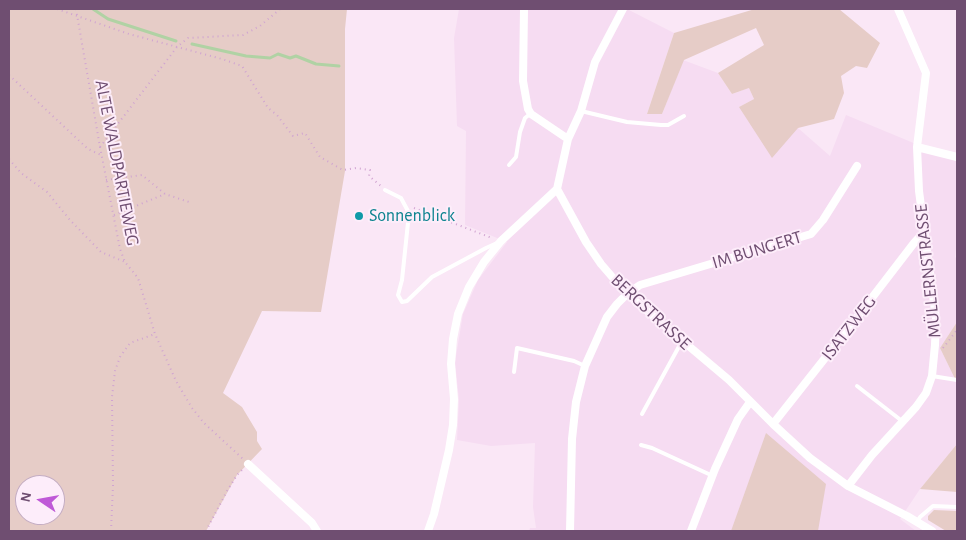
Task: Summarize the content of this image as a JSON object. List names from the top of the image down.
{
  "streets": {
    "street": [
      "IM BUNGERT",
      "MÜLLERNSTRASSE",
      "BERGSTRASSE",
      "ISATZWEG"
    ],
    "path": ["ALTE WALDPARTIEWEG"]
  },
  "crossings": [
    ["IM BUNGERT", "BERGSTRASSE"],
    ["MÜLLERNSTRASSE", "BERGSTRASSE"],
    ["MÜLLERNSTRASSE", "ISATZWEG"],
    ["BERGSTRASSE", "ISATZWEG"]
  ],
  "places": ["Sonnenblick"],
  "north": "left"
}
